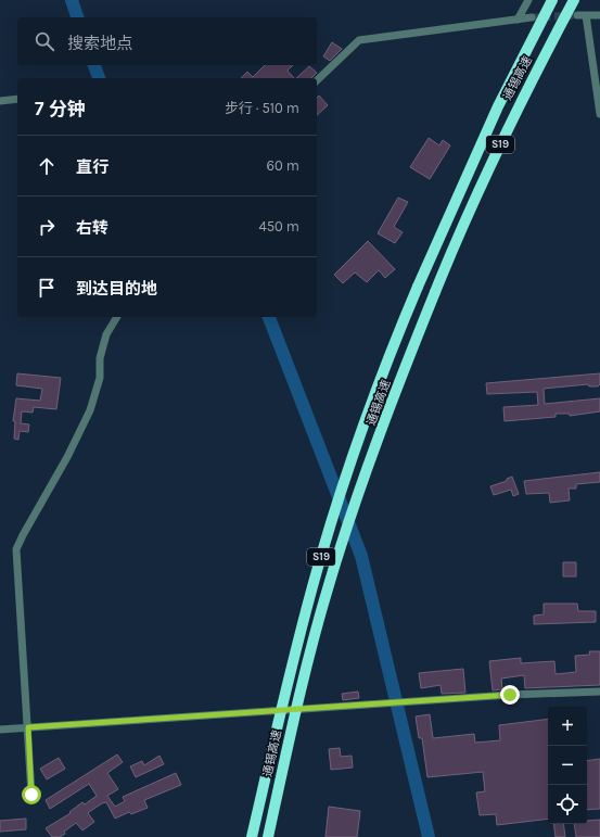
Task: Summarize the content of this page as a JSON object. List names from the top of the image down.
{
  "streets": {
    "highway": ["通锡高速", "S19"]
  },
  "page": {
    "search": "搜索地点",
    "heading": ["7 分钟", "步行 · 510 m"],
    "list": [
      ["直行", "60 m"],
      ["右转", "450 m"],
      "到达目的地"
    ],
    "map_buttons": ["+", "−"]
  }
}
